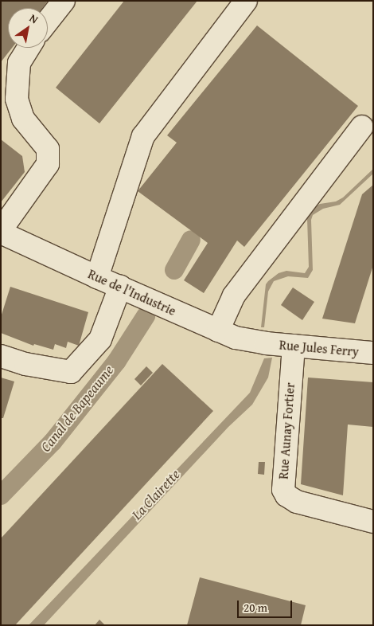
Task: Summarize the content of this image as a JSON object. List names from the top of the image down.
{
  "streets": {
    "street": ["Rue de l'Industrie", "Rue Jules Ferry", "Rue Aunay Fortier"]
  },
  "crossings": [
    ["Rue de l'Industrie", "Rue Jules Ferry"],
    ["Rue Jules Ferry", "Rue Aunay Fortier"]
  ],
  "water": ["Canal de Bapeaume", "La Clairette"],
  "scale_bar": "20 m",
  "north": "top right"
}
